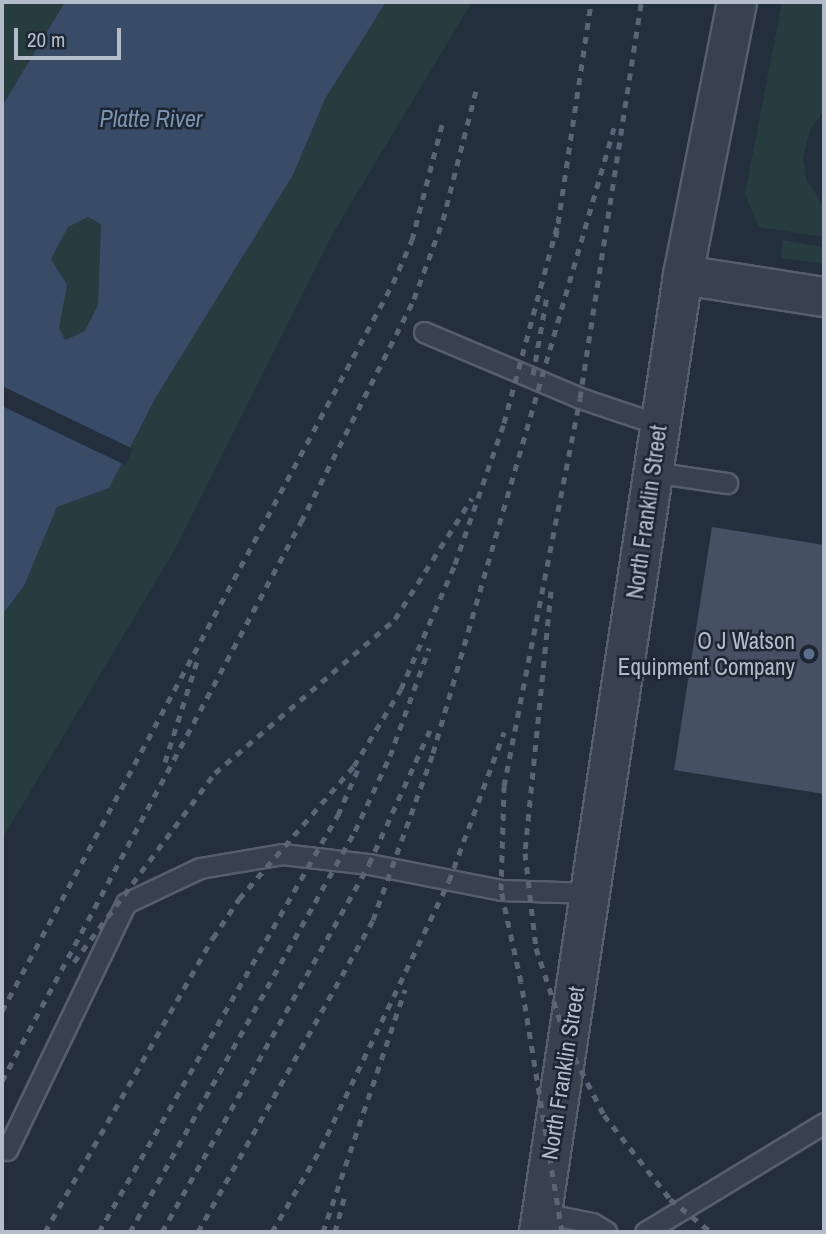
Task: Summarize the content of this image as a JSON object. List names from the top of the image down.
{
  "streets": {
    "street": ["North Franklin Street"]
  },
  "water": ["Platte River"],
  "places": ["O J Watson Equipment Company"],
  "scale_bar": "20 m"
}
